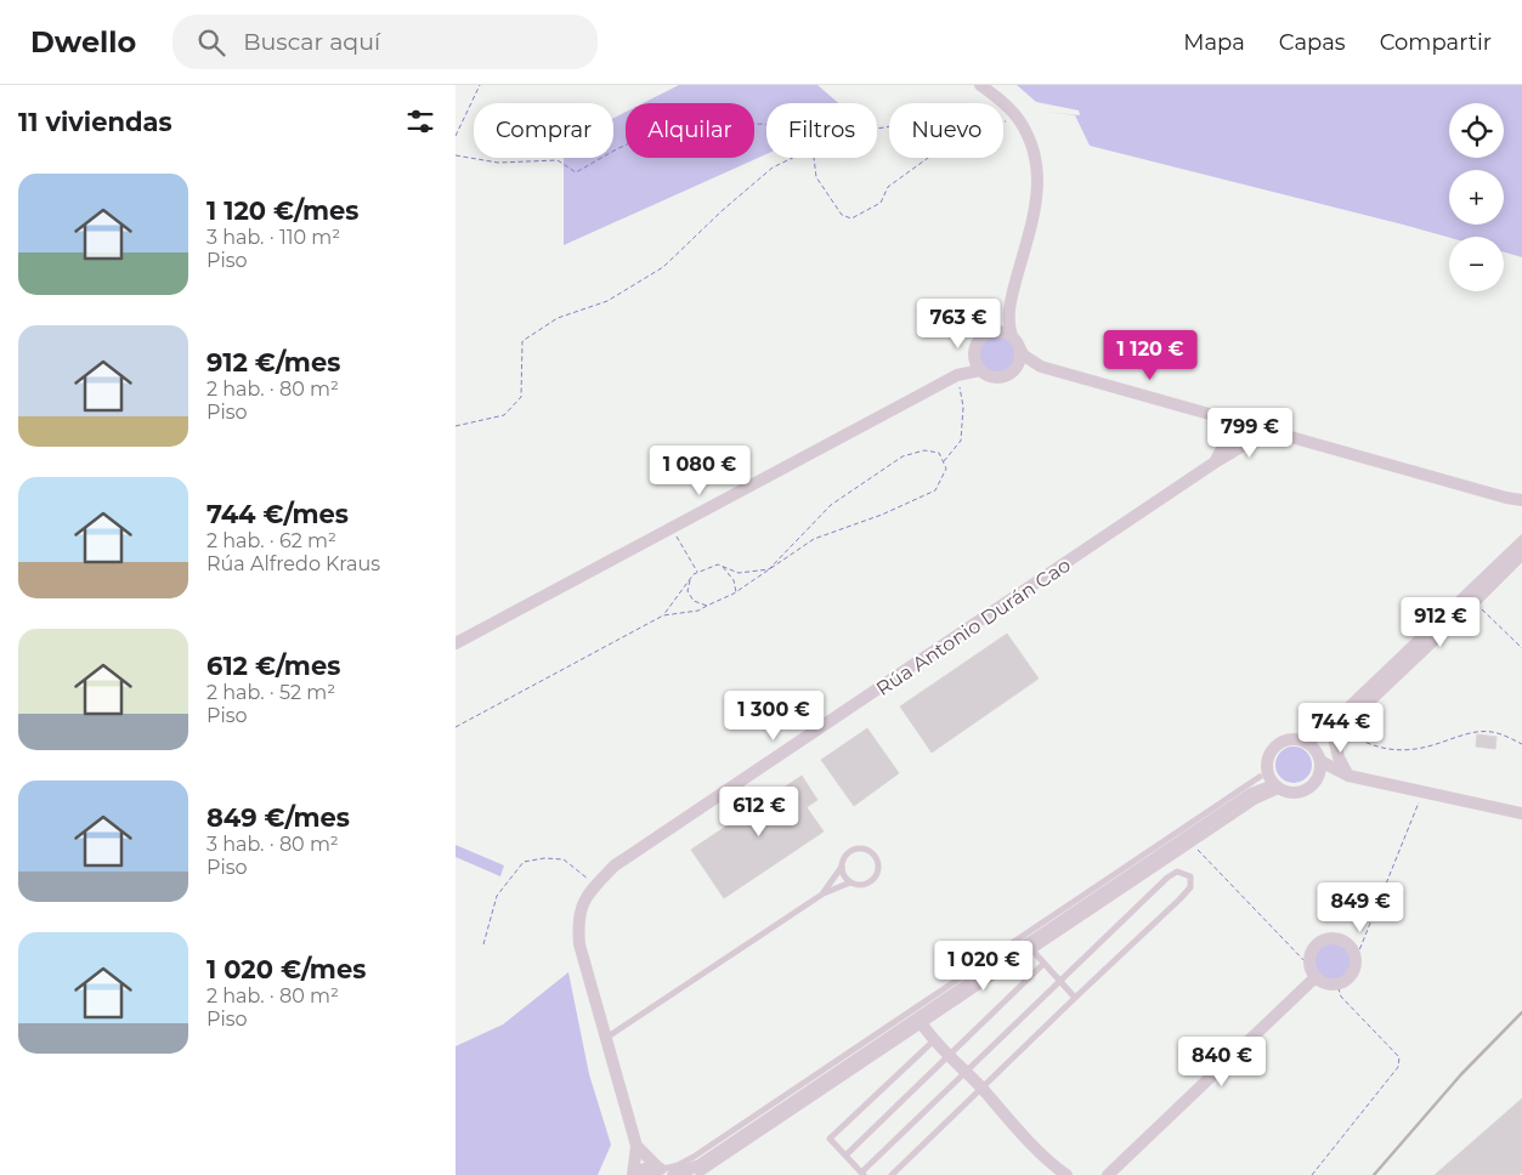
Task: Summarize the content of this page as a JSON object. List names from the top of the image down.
{
  "streets": {
    "street": ["Rúa Antonio Durán Cao"]
  },
  "page": {
    "header": "Dwello",
    "search": "Buscar aquí",
    "nav": ["Mapa", "Capas", "Compartir"],
    "heading": "11 viviendas",
    "map_buttons": ["+", "−"],
    "chip": [
      "Comprar",
      "Alquilar",
      "Filtros",
      "Nuevo"
    ],
    "list": [
      {
        "name": "1 120 €/mes",
        "note": "3 hab. · 110 m² · Piso"
      },
      {
        "name": "912 €/mes",
        "note": "2 hab. · 80 m² · Piso"
      },
      {
        "name": "744 €/mes",
        "note": "2 hab. · 62 m² · Rúa Alfredo Kraus"
      },
      {
        "name": "612 €/mes",
        "note": "2 hab. · 52 m² · Piso"
      },
      {
        "name": "849 €/mes",
        "note": "3 hab. · 80 m² · Piso"
      },
      {
        "name": "1 020 €/mes",
        "note": "2 hab. · 80 m² · Piso"
      }
    ],
    "price": [
      "763 €",
      "1 120 €",
      "799 €",
      "1 080 €",
      "912 €",
      "1 300 €",
      "744 €",
      "612 €",
      "849 €",
      "1 020 €",
      "840 €"
    ]
  }
}
